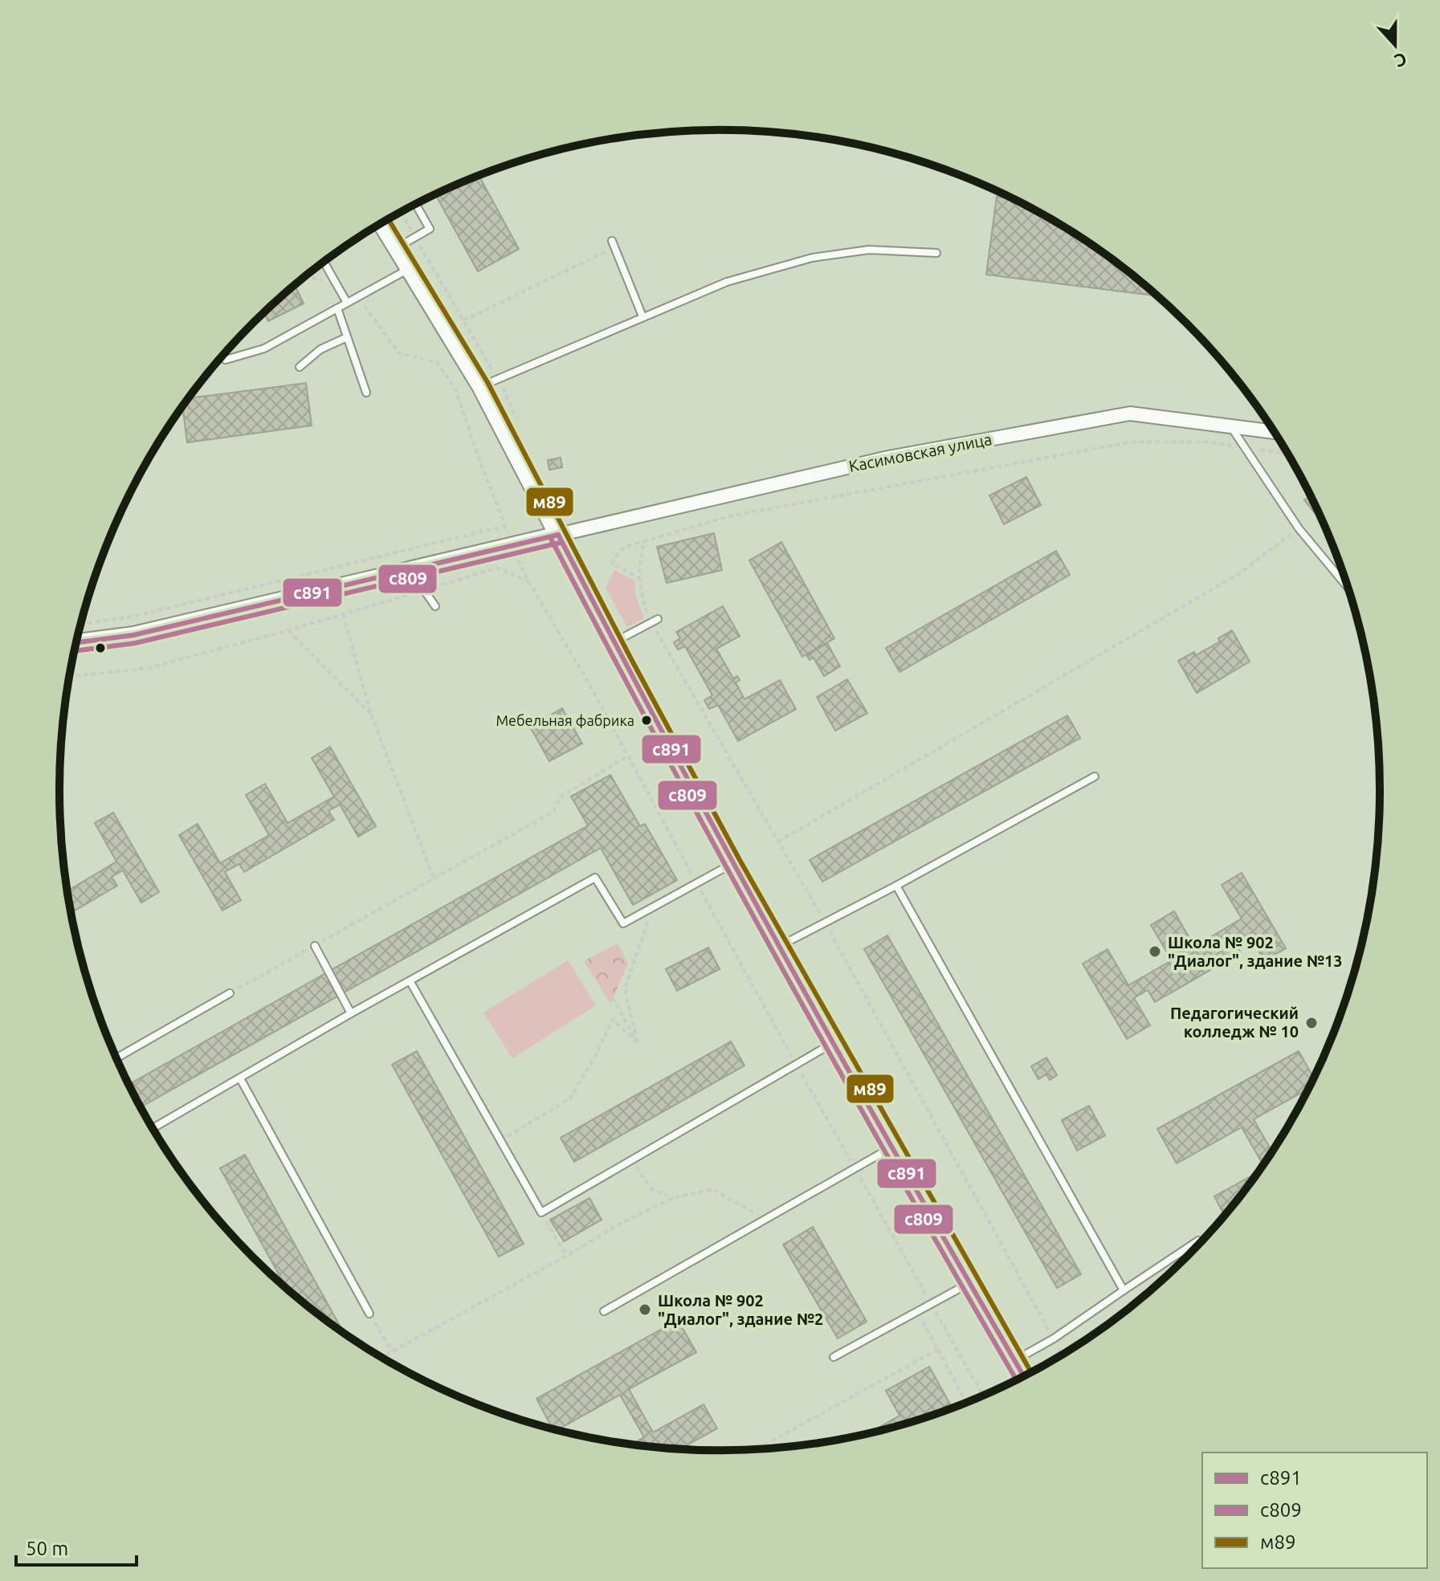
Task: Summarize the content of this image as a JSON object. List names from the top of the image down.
{
  "streets": {
    "street": ["Касимовская улица"]
  },
  "places": [
    "Мебельная фабрика",
    "Школа № 902 \"Диалог\", здание №13",
    "Педагогический колледж № 10",
    "Школа № 902 \"Диалог\", здание №2"
  ],
  "lines": ["transit line м89", "transit line с891", "transit line с809"],
  "legend": ["с891", "с809", "м89"],
  "scale_bar": "50 m",
  "north": "bottom"
}
